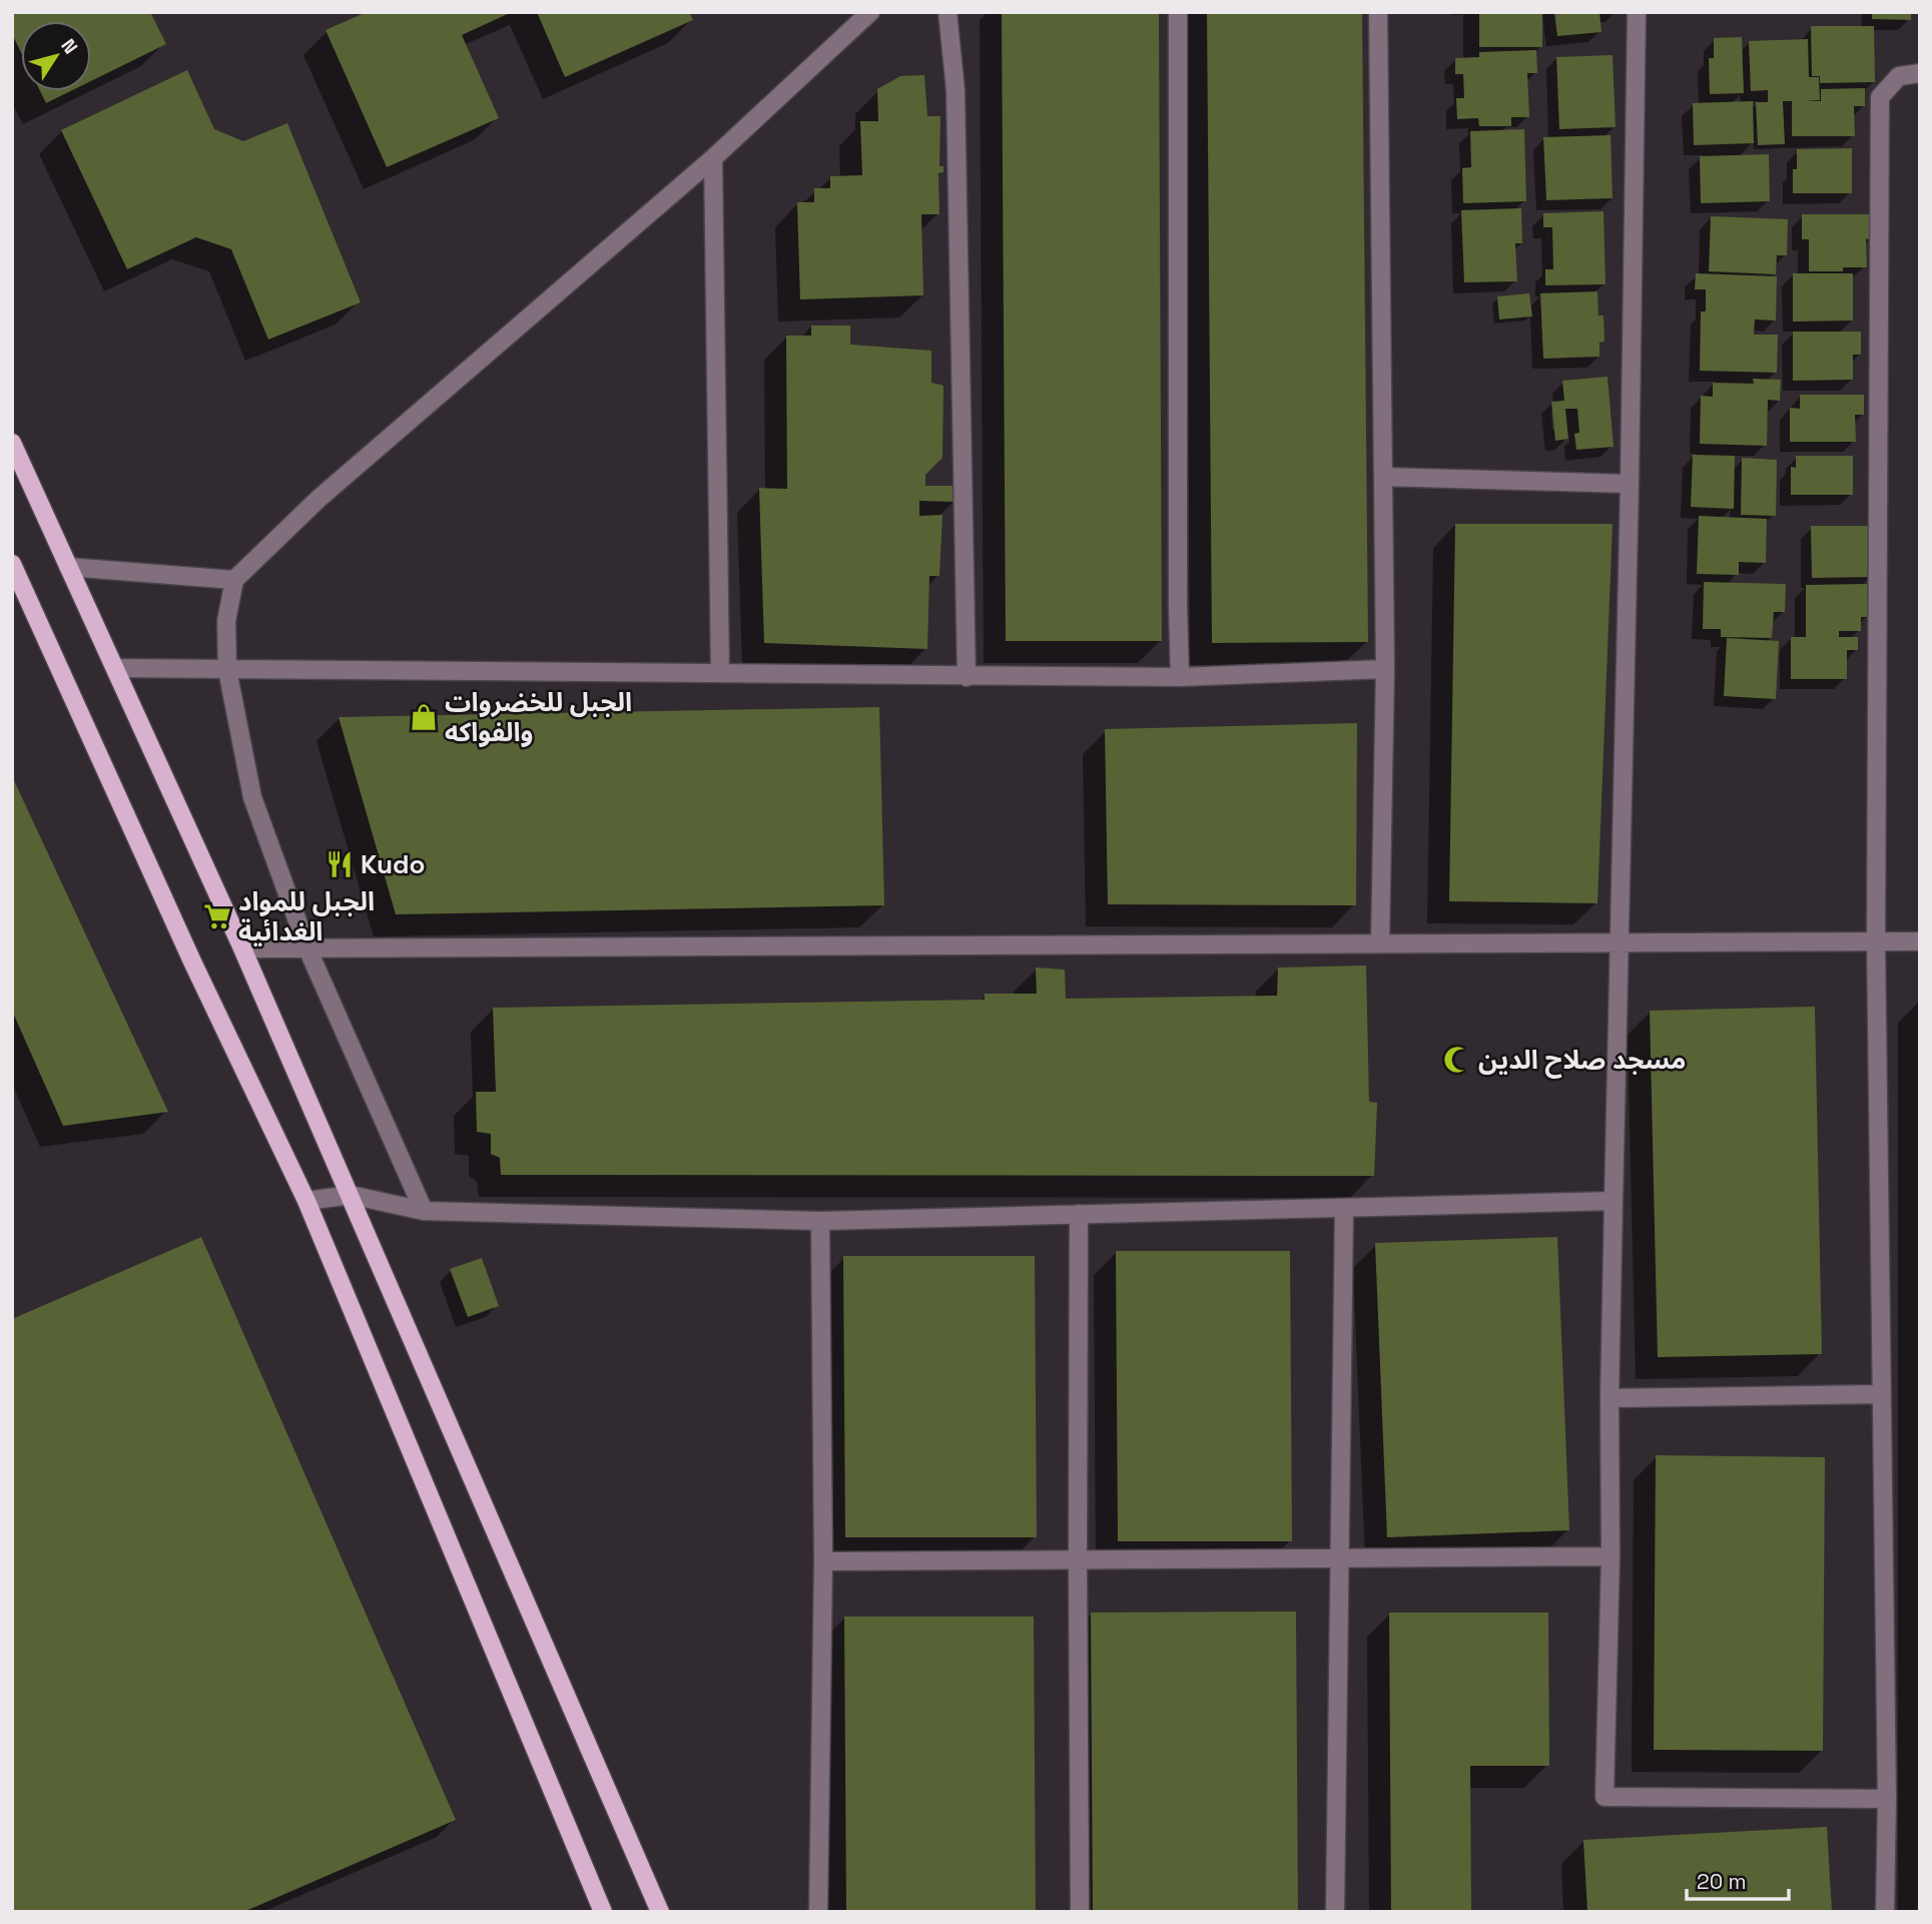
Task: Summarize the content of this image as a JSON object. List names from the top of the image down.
{
  "places": {
    "shop": ["الجبل للخضروات والفواكه"],
    "restaurant": ["Kudo"],
    "supermarket": ["الجبل للمواد الغدائية"],
    "mosque": ["مسجد صلاح الدين"]
  },
  "scale_bar": "20 m",
  "north": "top right"
}
